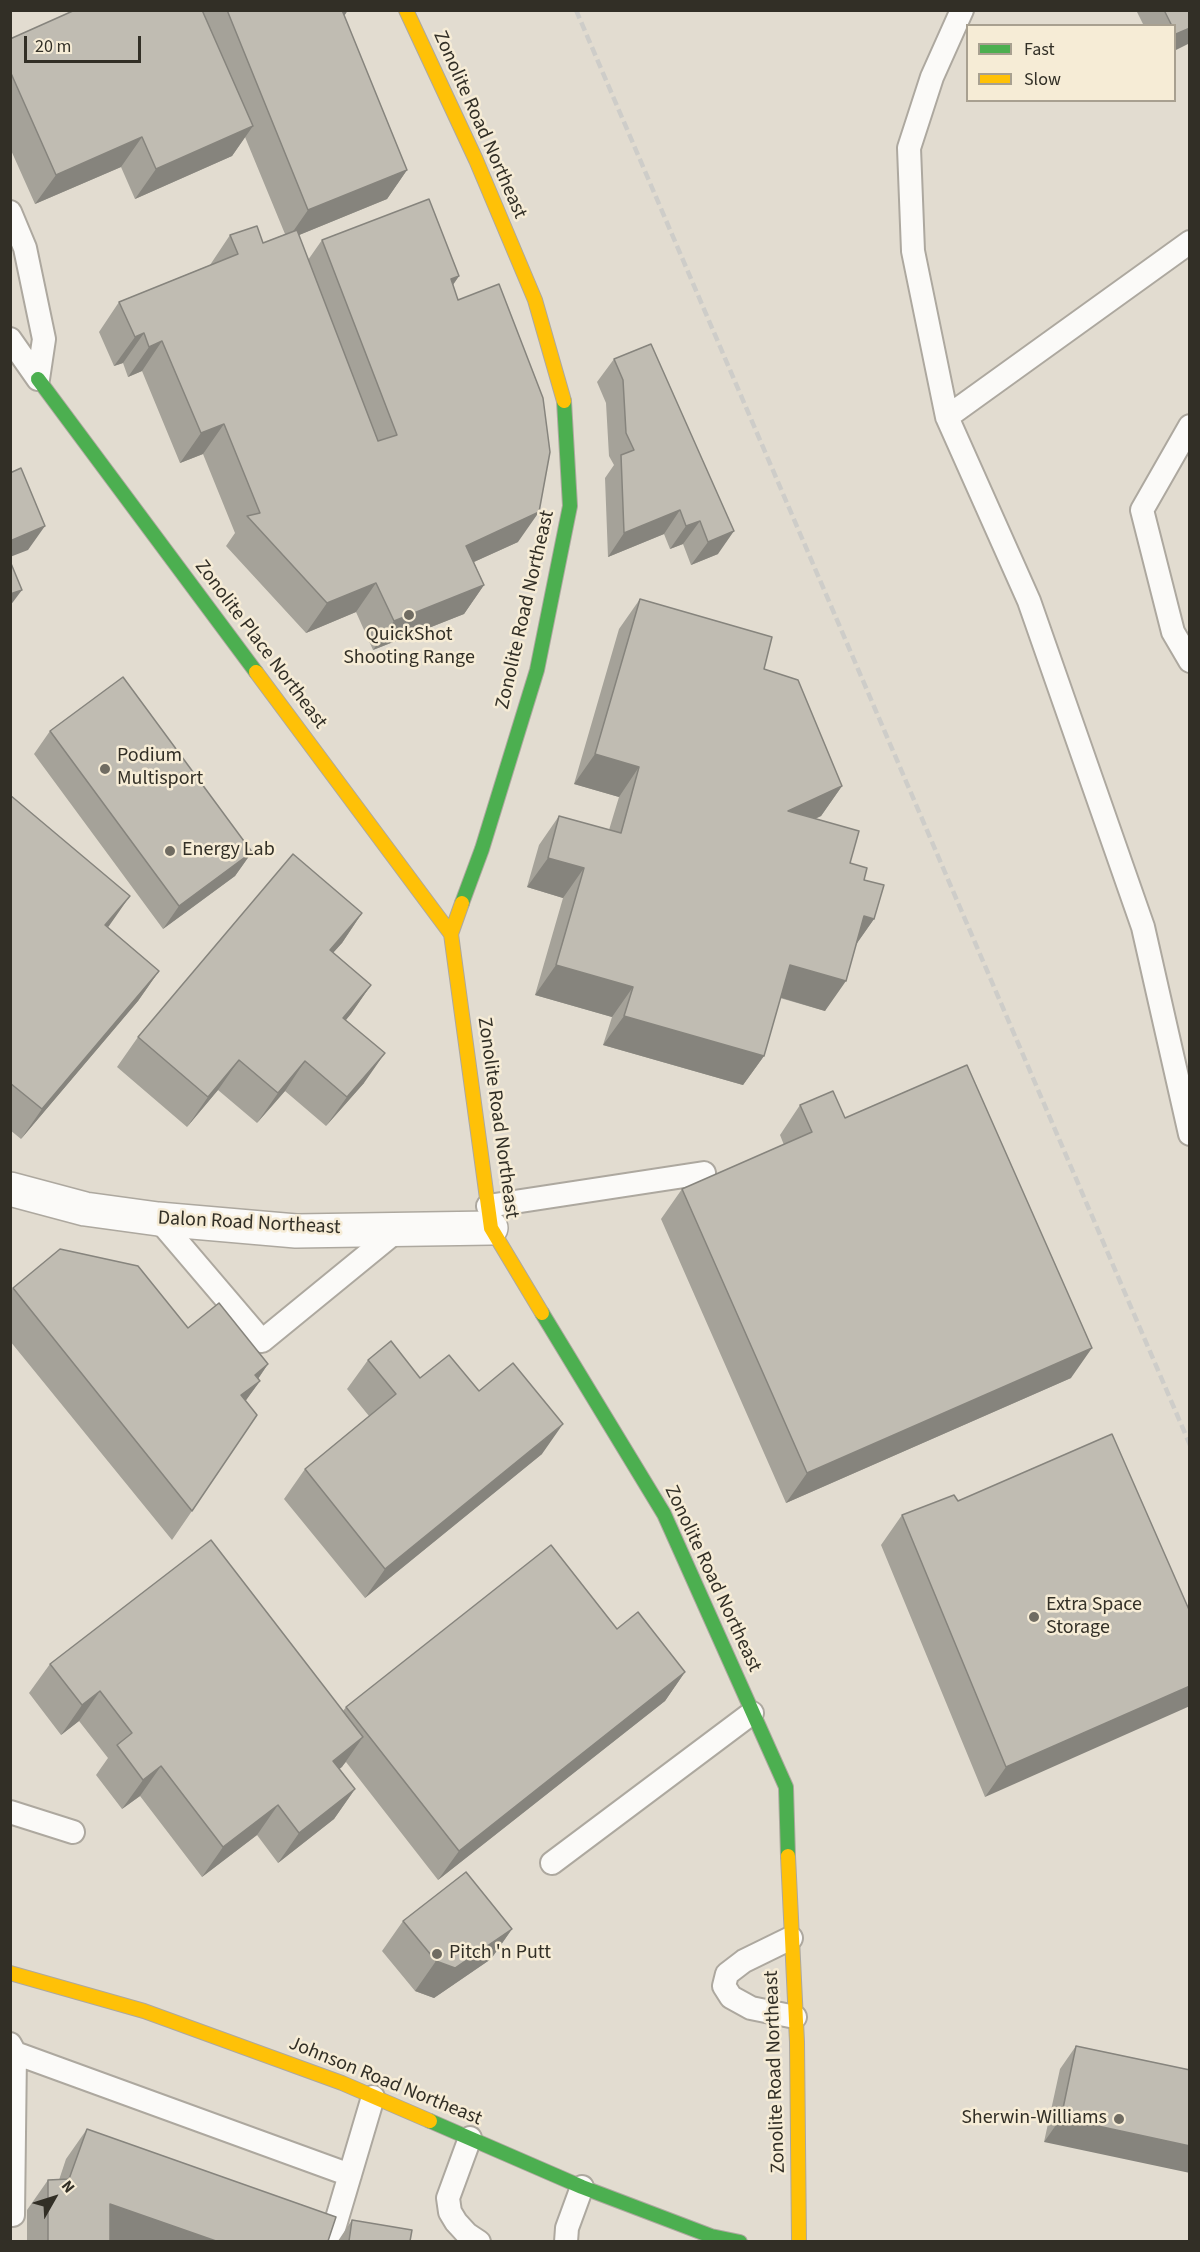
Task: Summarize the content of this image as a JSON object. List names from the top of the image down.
{
  "streets": {
    "street": [
      "Zonolite Road Northeast",
      "Zonolite Place Northeast",
      "Dalon Road Northeast",
      "Johnson Road Northeast"
    ]
  },
  "crossings": [
    ["Zonolite Road Northeast", "Zonolite Place Northeast"],
    ["Zonolite Road Northeast", "Dalon Road Northeast"]
  ],
  "places": [
    "QuickShot Shooting Range",
    "Podium Multisport",
    "Energy Lab",
    "Extra Space Storage",
    "Pitch 'n Putt",
    "Sherwin-Williams"
  ],
  "legend": ["Fast", "Slow"],
  "scale_bar": "20 m",
  "north": "top right"
}
